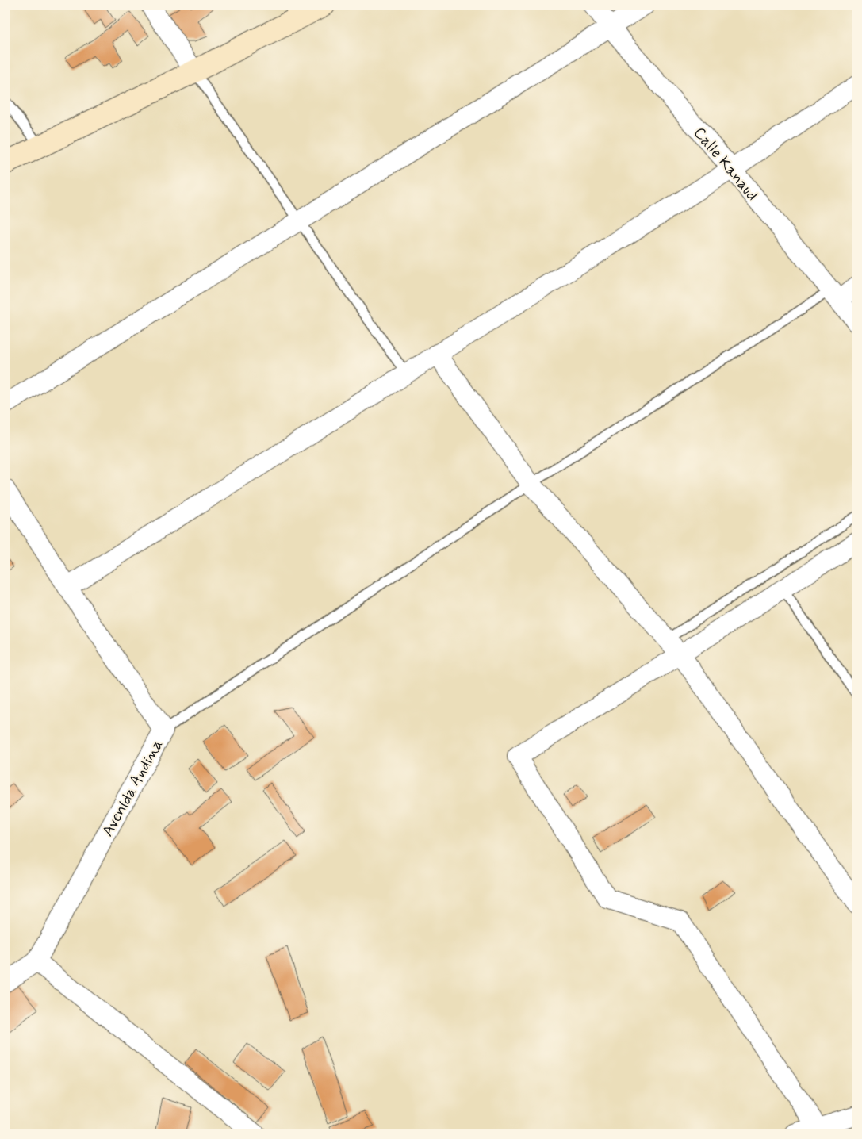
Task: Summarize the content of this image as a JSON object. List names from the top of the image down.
{
  "streets": {
    "street": ["Calle Kanaud", "Avenida Andina"]
  }
}
